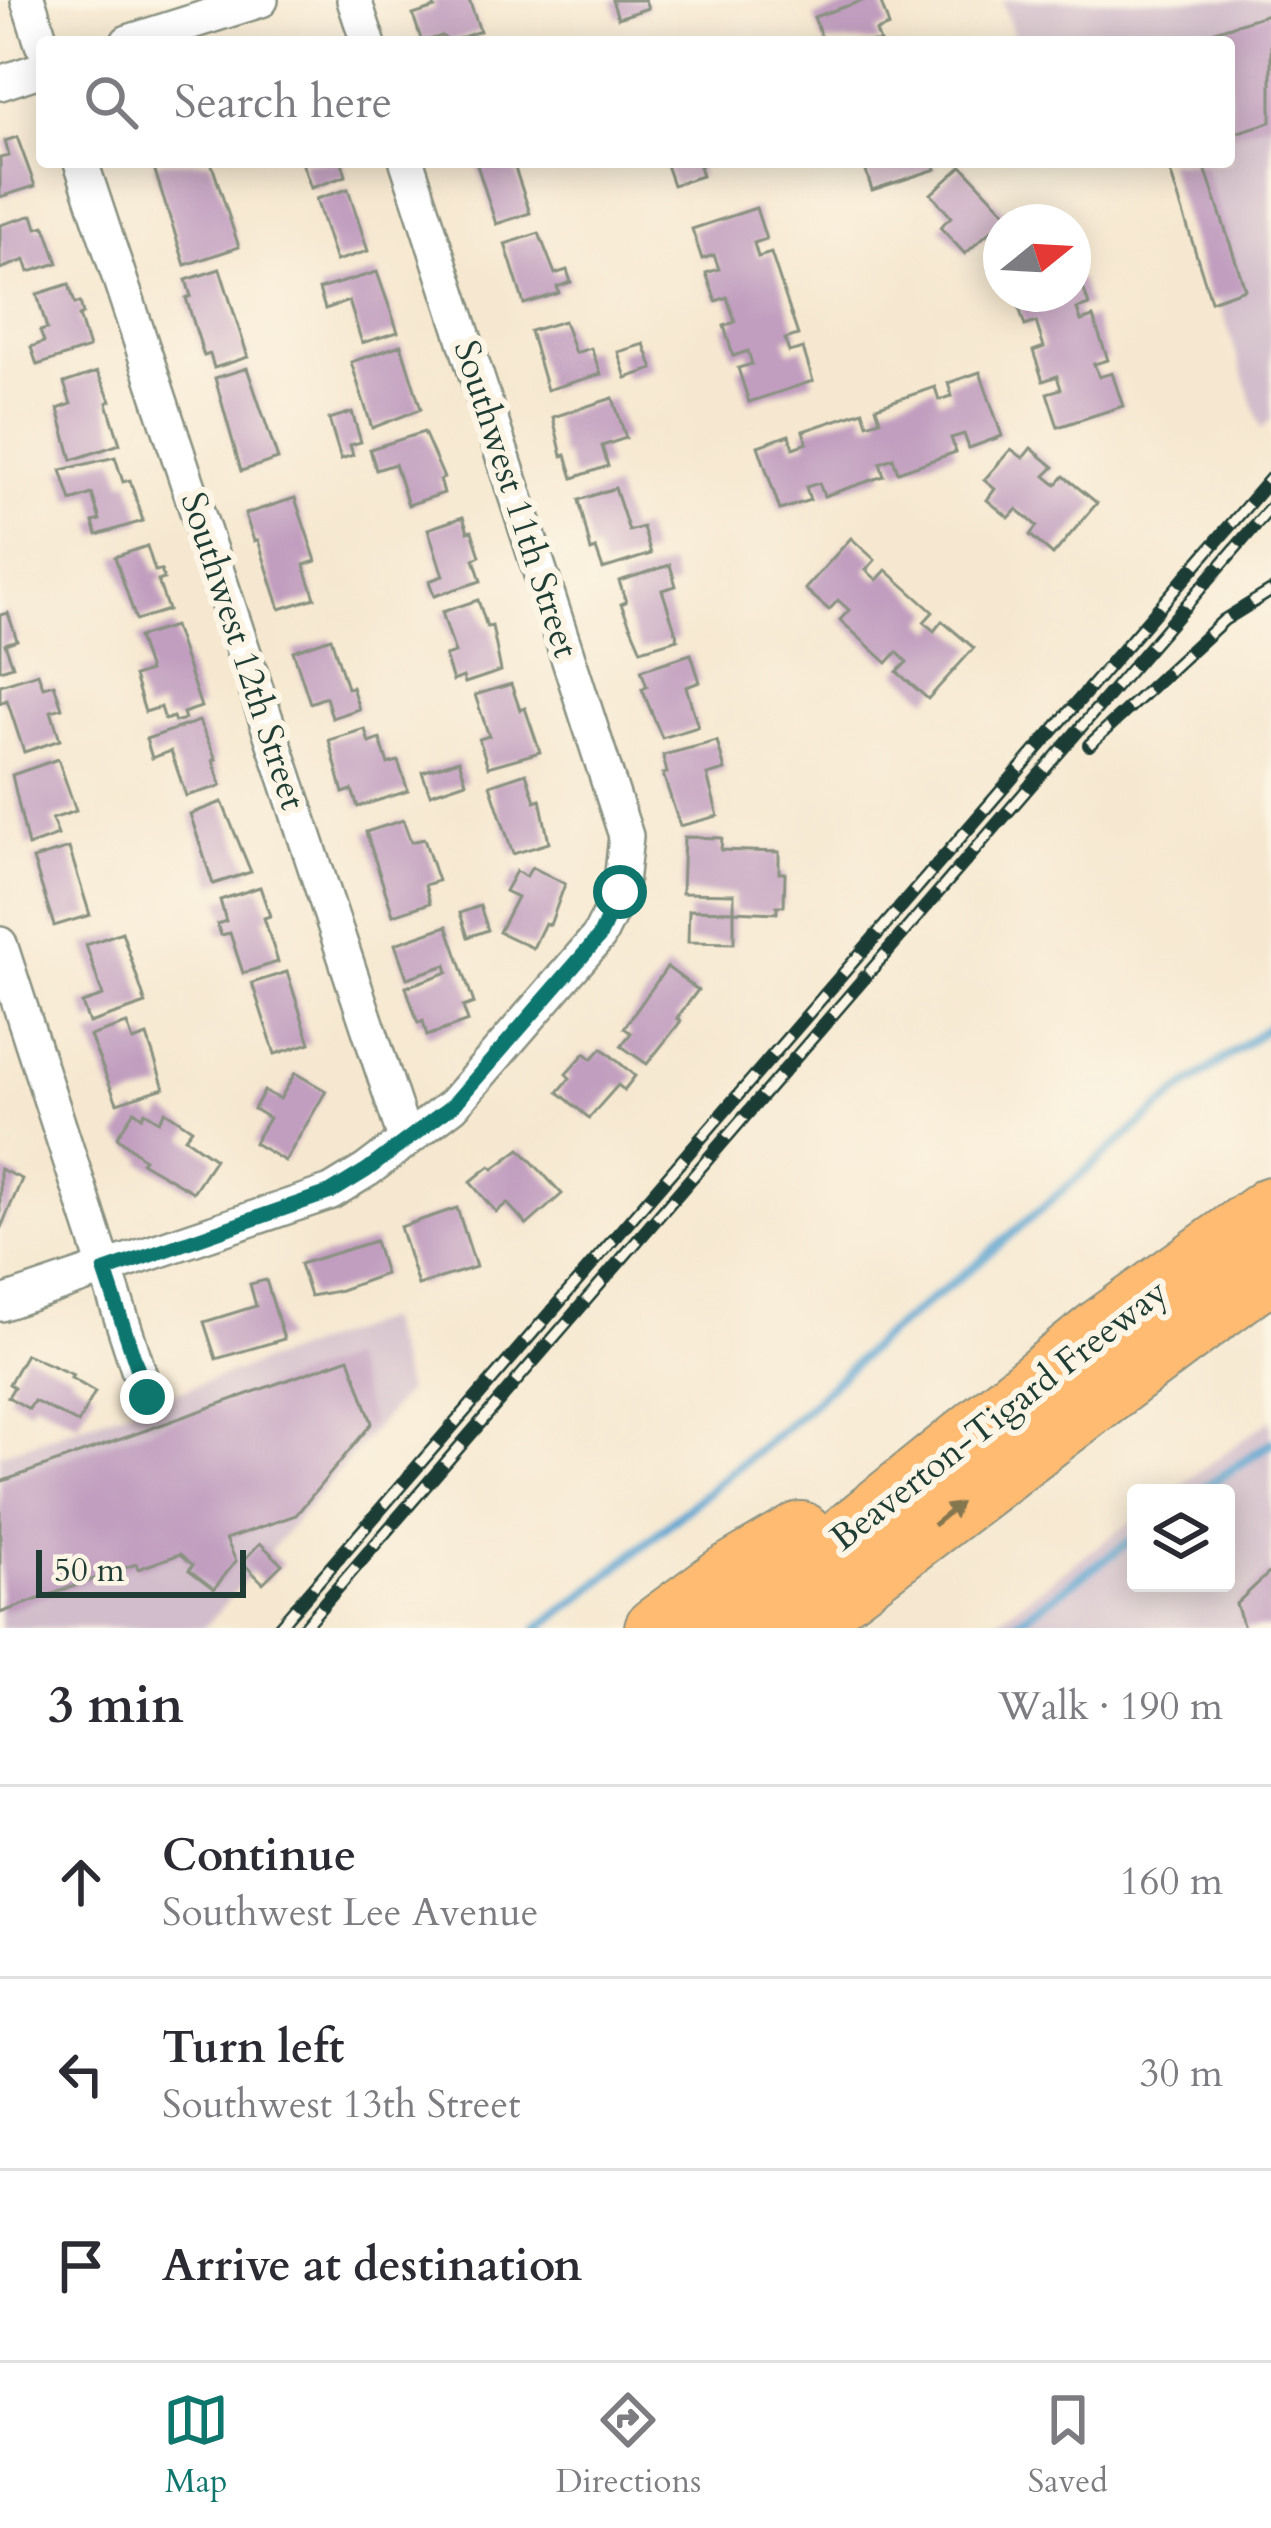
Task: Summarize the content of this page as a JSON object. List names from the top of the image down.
{
  "streets": {
    "highway": ["Beaverton-Tigard Freeway"],
    "street": ["Southwest 11th Street", "Southwest 12th Street"]
  },
  "crossings": [
    ["Southwest 11th Street", "Southwest 12th Street"]
  ],
  "scale_bar": "50 m",
  "north": "right",
  "page": {
    "search": "Search here",
    "scale": "50 m",
    "heading": ["3 min", "Walk · 190 m"],
    "list": [
      ["Continue", "Southwest Lee Avenue", "160 m"],
      ["Turn left", "Southwest 13th Street", "30 m"],
      "Arrive at destination"
    ],
    "nav": ["Map", "Directions", "Saved"]
  }
}
